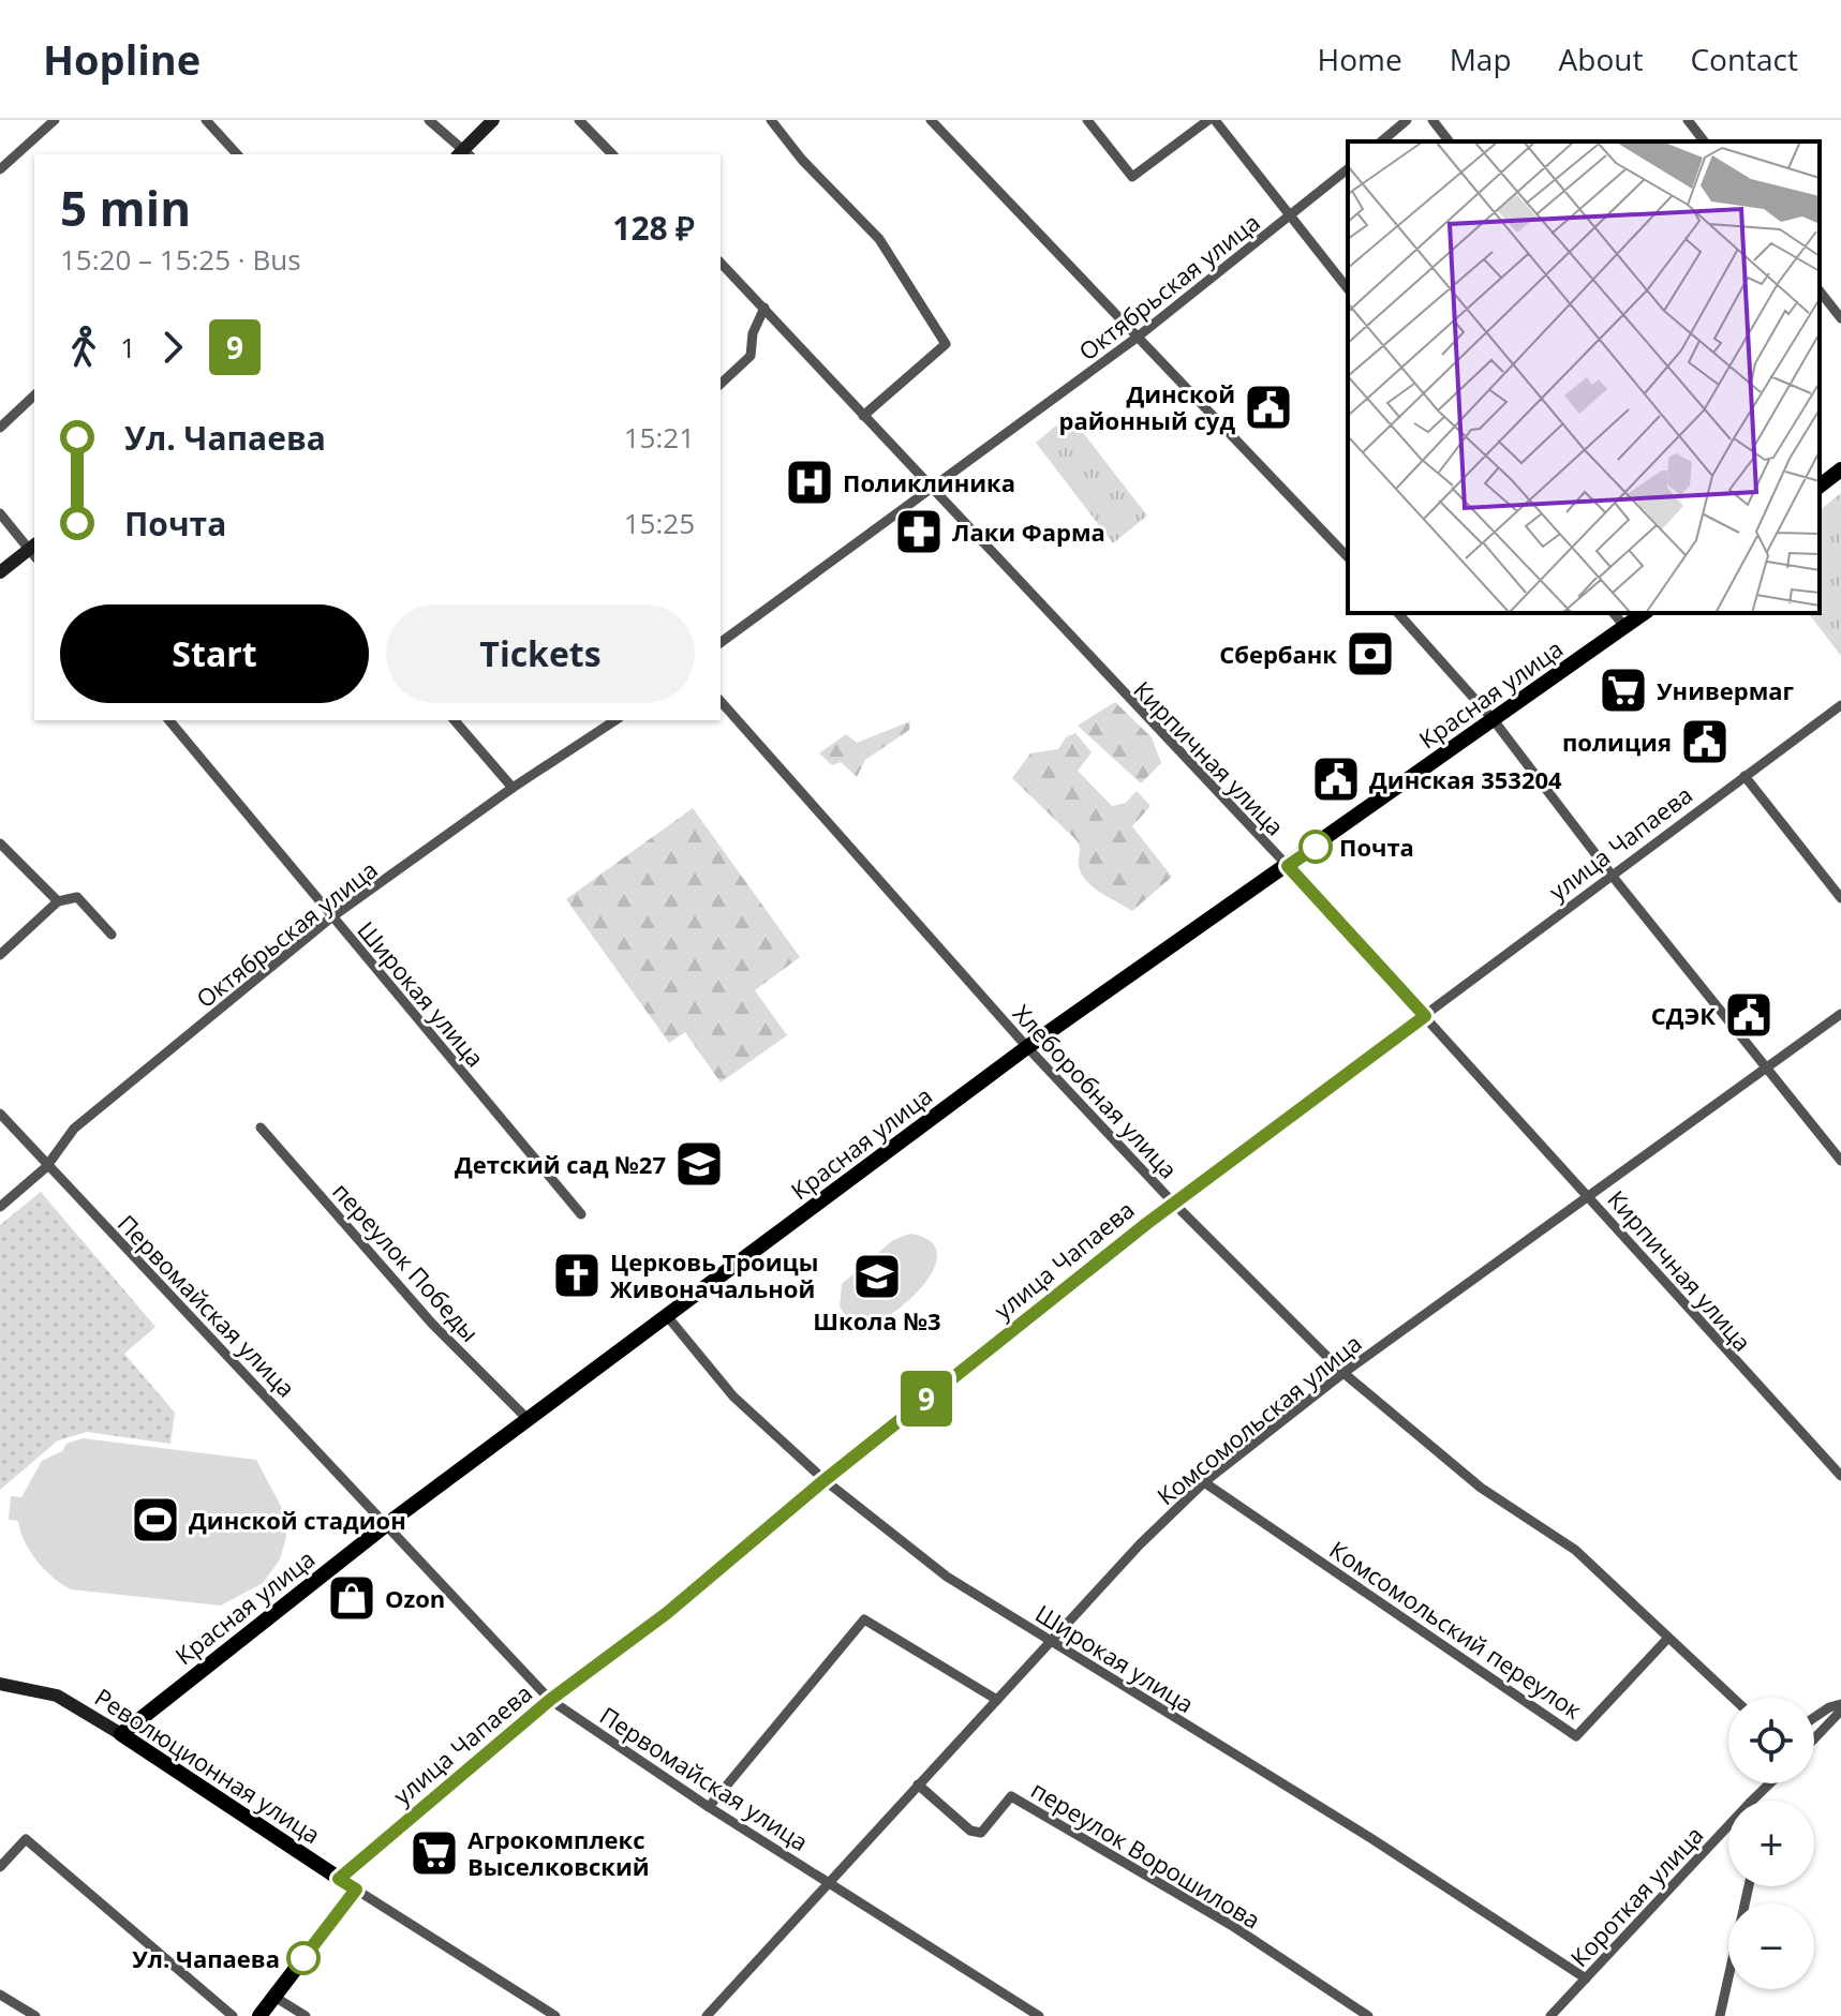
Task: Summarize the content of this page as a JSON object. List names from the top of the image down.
{
  "streets": {
    "main road": ["Красная улица", "Революционная улица"],
    "street": [
      "Октябрьская улица",
      "Кирпичная улица",
      "улица Чапаева",
      "Широкая улица",
      "Хлеборобная улица",
      "переулок Победы",
      "Первомайская улица",
      "Комсомольская улица",
      "Комсомольский переулок",
      "переулок Ворошилова",
      "Короткая улица"
    ]
  },
  "crossings": [
    ["Октябрьская улица", "Кирпичная улица"],
    ["Октябрьская улица", "Широкая улица"],
    ["Октябрьская улица", "Первомайская улица"],
    ["Красная улица", "Кирпичная улица"],
    ["Красная улица", "Широкая улица"],
    ["Красная улица", "Хлеборобная улица"],
    ["Красная улица", "переулок Победы"],
    ["Красная улица", "Первомайская улица"],
    ["Красная улица", "Революционная улица"],
    ["Кирпичная улица", "улица Чапаева"],
    ["Кирпичная улица", "Комсомольская улица"],
    ["улица Чапаева", "Широкая улица"],
    ["улица Чапаева", "Хлеборобная улица"],
    ["улица Чапаева", "Первомайская улица"],
    ["улица Чапаева", "Революционная улица"],
    ["Широкая улица", "Комсомольская улица"],
    ["Широкая улица", "Короткая улица"],
    ["Хлеборобная улица", "Комсомольская улица"],
    ["Хлеборобная улица", "Комсомольский переулок"],
    ["Первомайская улица", "Комсомольская улица"],
    ["Комсомольская улица", "Комсомольский переулок"],
    ["Комсомольская улица", "переулок Ворошилова"]
  ],
  "places": {
    "public building": [
      "Динской районный суд",
      "полиция",
      "Динская 353204",
      "СДЭК"
    ],
    "hospital": ["Поликлиника"],
    "pharmacy": ["Лаки Фарма"],
    "bank": ["Сбербанк"],
    "supermarket": ["Универмаг", "Агрокомплекс Выселковский"],
    "other": ["Почта", "Ул. Чапаева"],
    "school or university": ["Детский сад №27", "Школа №3"],
    "church": ["Церковь Троицы Живоначальной"],
    "sports": ["Динской стадион"],
    "shop": ["Ozon"]
  },
  "lines": ["bus line 9"],
  "page": {
    "header": "Hopline",
    "nav": [
      "Home",
      "Map",
      "About",
      "Contact"
    ],
    "on_map": "9",
    "heading": ["5 min", "15:20 – 15:25 · Bus", "128 ₽"],
    "legs": ["1", "9"],
    "list": [
      {
        "name": "Ул. Чапаева",
        "value": "15:21"
      },
      {
        "name": "Почта",
        "value": "15:25"
      }
    ],
    "buttons": ["Start", "Tickets"],
    "map_buttons": ["+", "−"]
  }
}
